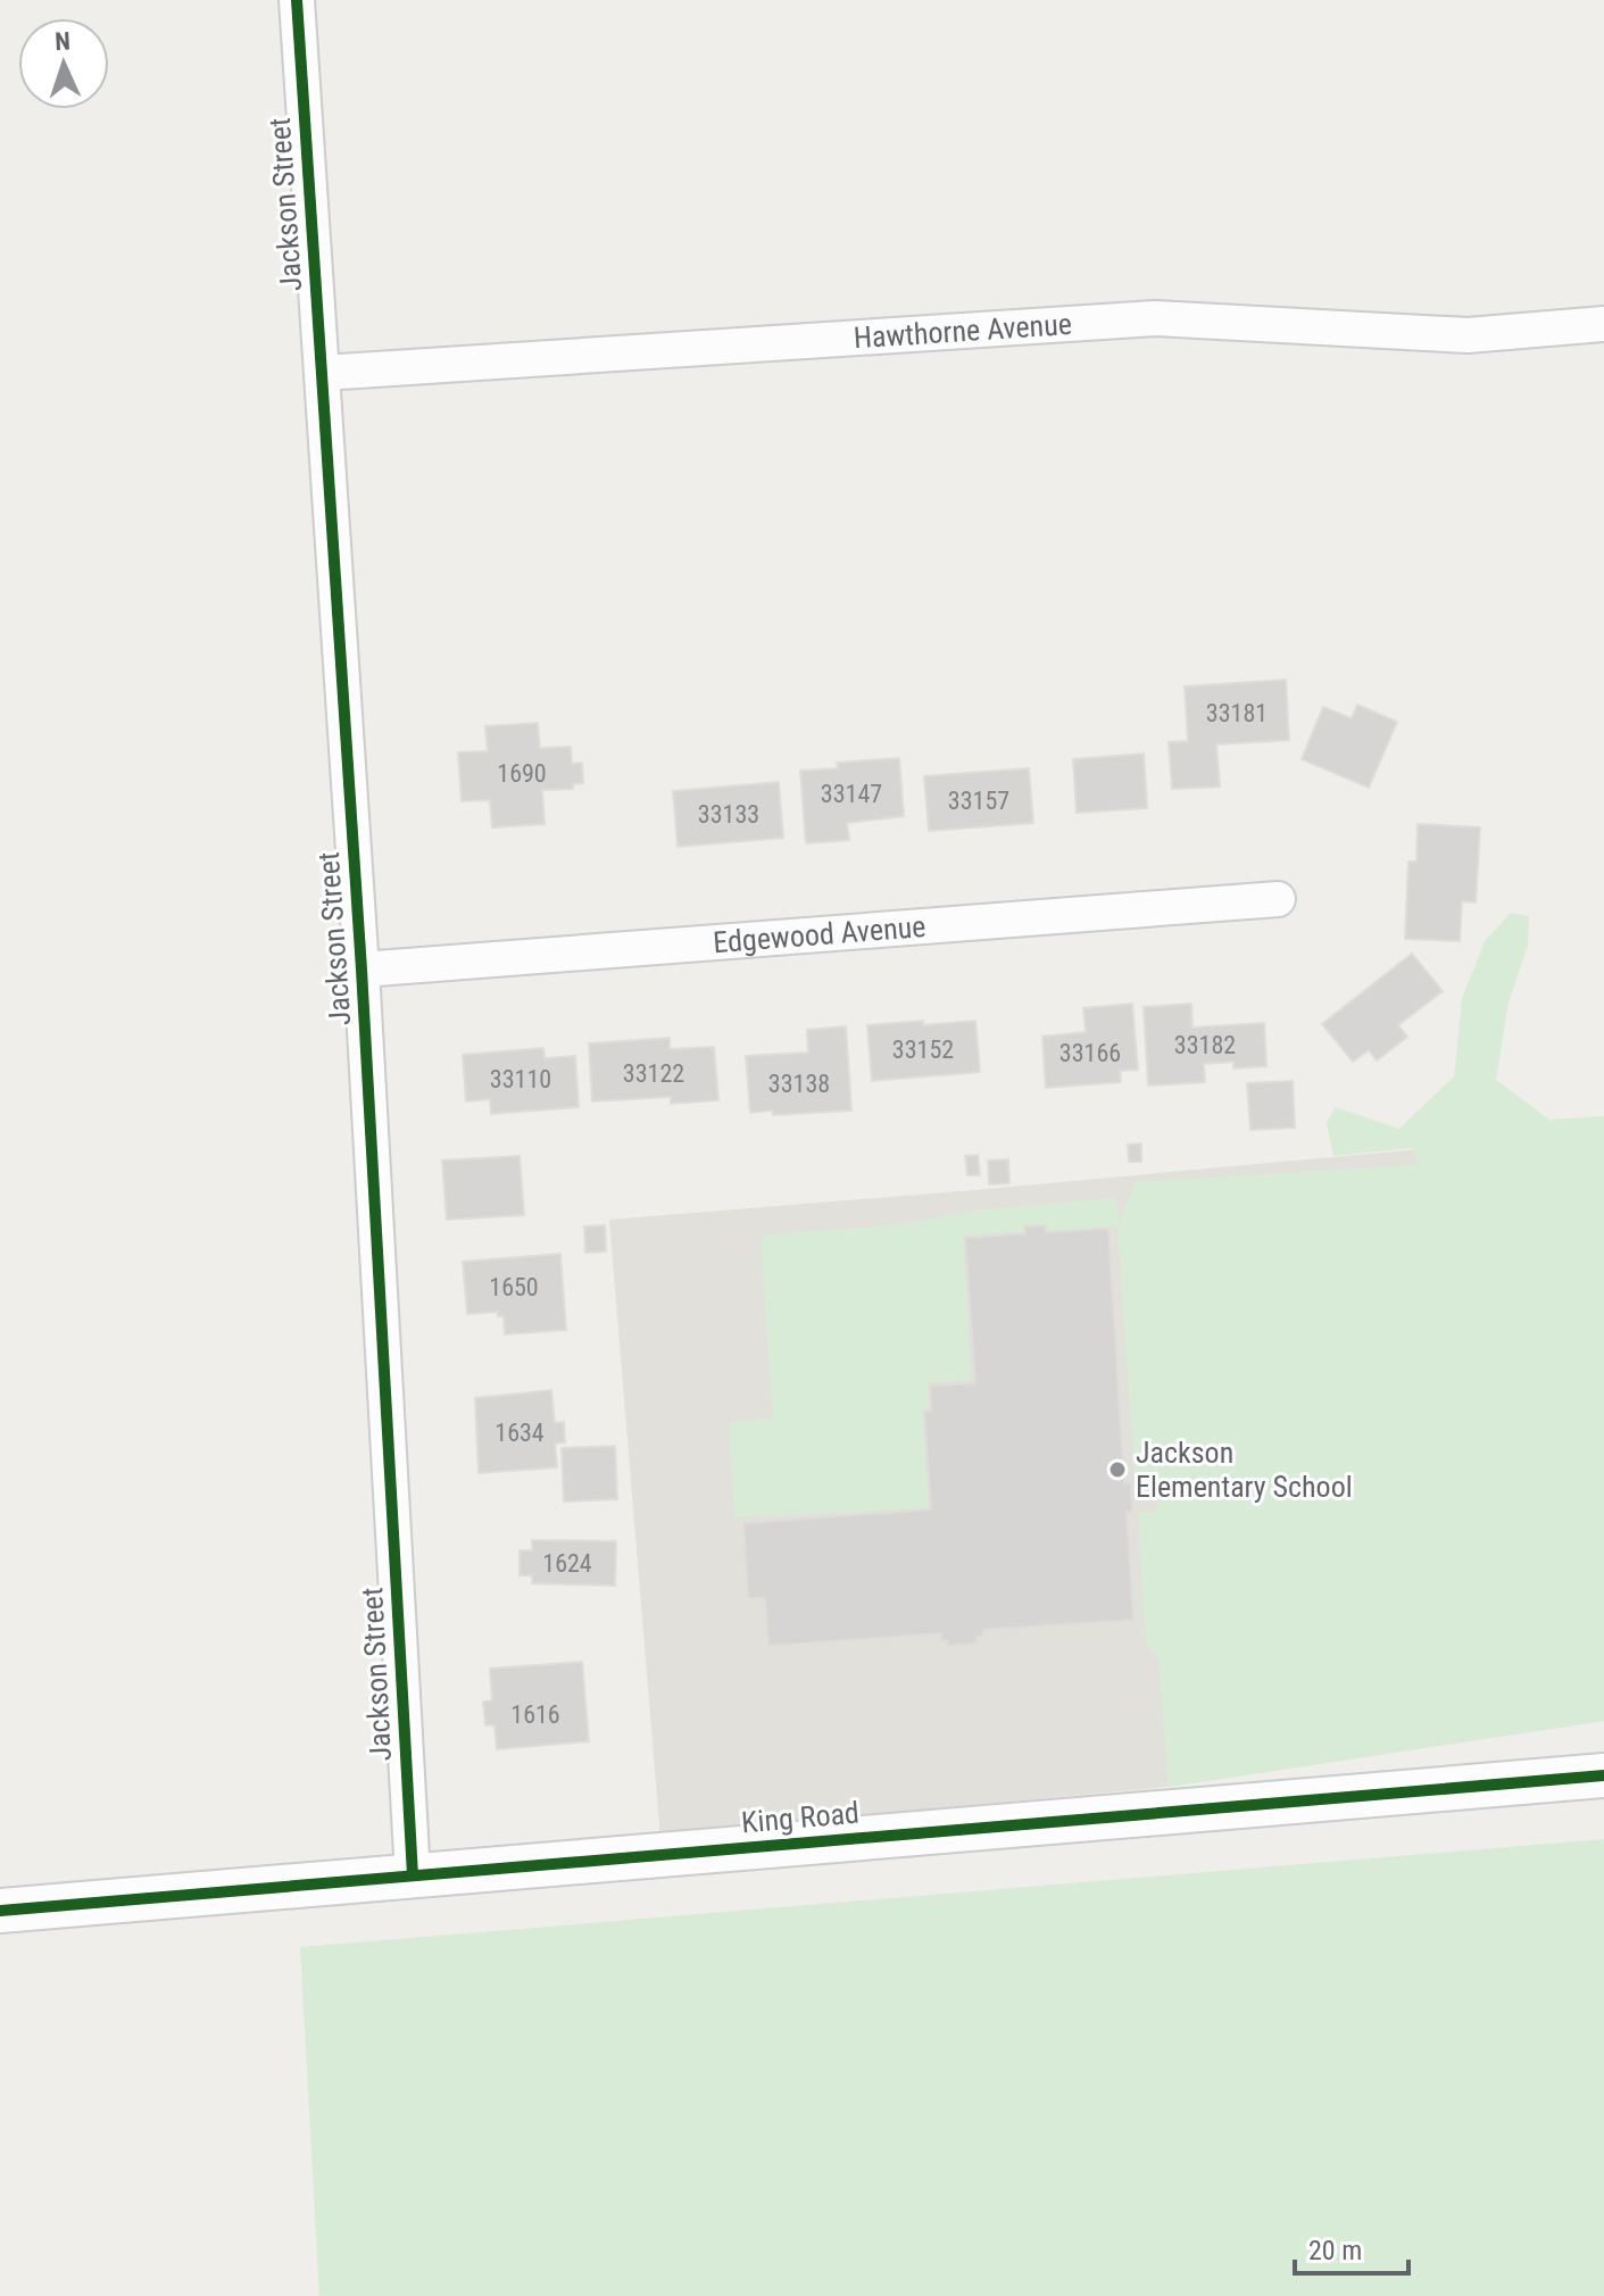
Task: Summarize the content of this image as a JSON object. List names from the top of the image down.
{
  "streets": {
    "street": [
      "Jackson Street",
      "Hawthorne Avenue",
      "Edgewood Avenue",
      "King Road"
    ]
  },
  "crossings": [
    ["Jackson Street", "Hawthorne Avenue"],
    ["Jackson Street", "Edgewood Avenue"],
    ["Jackson Street", "King Road"]
  ],
  "places": ["Jackson Elementary School"],
  "house_numbers": [
    "33181",
    "1690",
    "33147",
    "33157",
    "33133",
    "33182",
    "33152",
    "33166",
    "33122",
    "33110",
    "33138",
    "1650",
    "1634",
    "1624",
    "1616"
  ],
  "scale_bar": "20 m",
  "north": "top"
}
